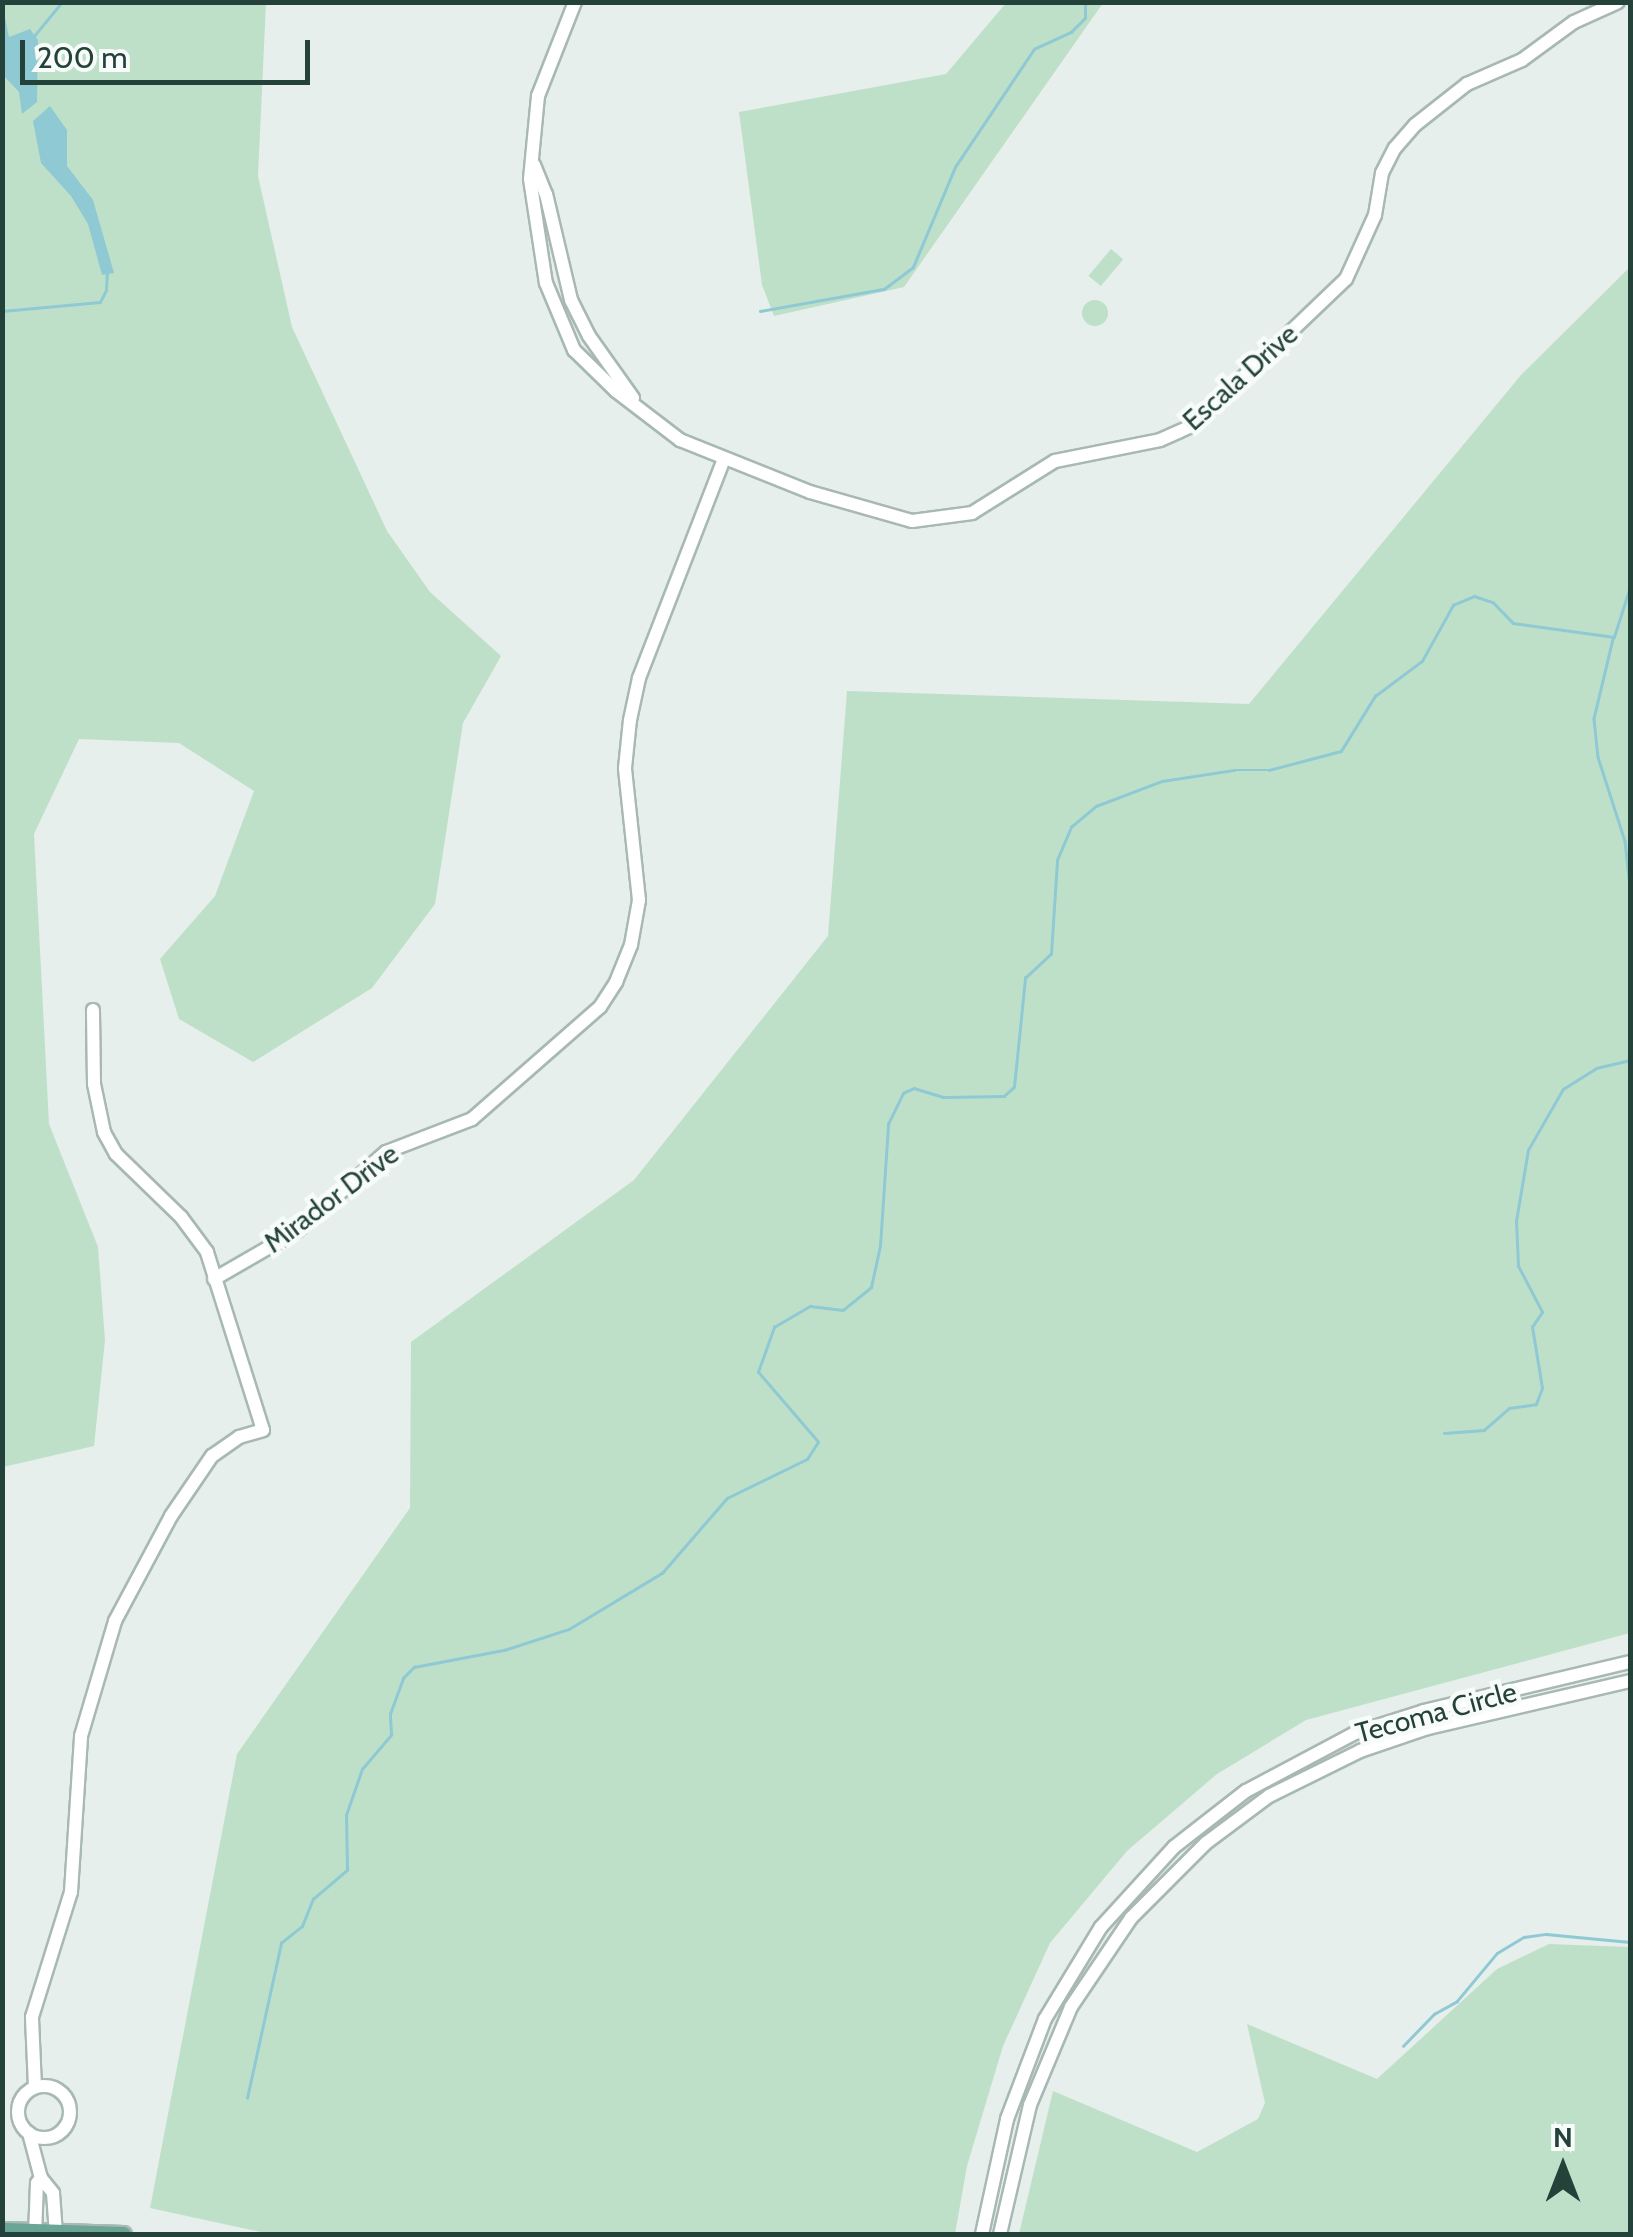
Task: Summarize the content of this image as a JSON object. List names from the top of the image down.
{
  "streets": {
    "street": ["Escala Drive", "Mirador Drive", "Tecoma Circle"]
  },
  "crossings": [
    ["Escala Drive", "Mirador Drive"]
  ],
  "scale_bar": "200 m",
  "north": "top"
}
